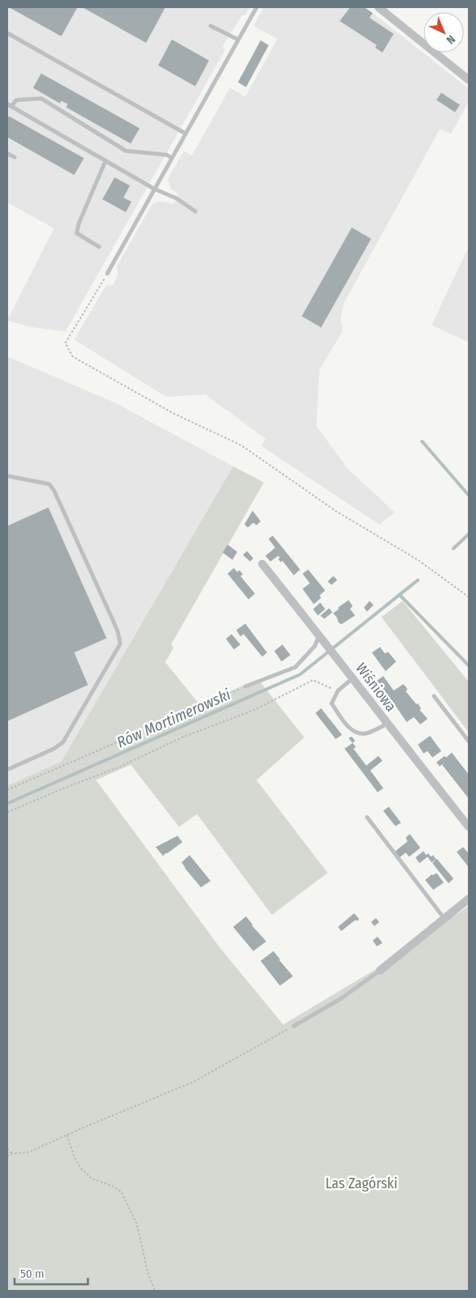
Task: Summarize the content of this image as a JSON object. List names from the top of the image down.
{
  "streets": {
    "street": ["Wiśniowa"]
  },
  "water": ["Rów Mortimerowski"],
  "parks": ["Las Zagórski"],
  "scale_bar": "50 m",
  "north": "bottom right"
}
